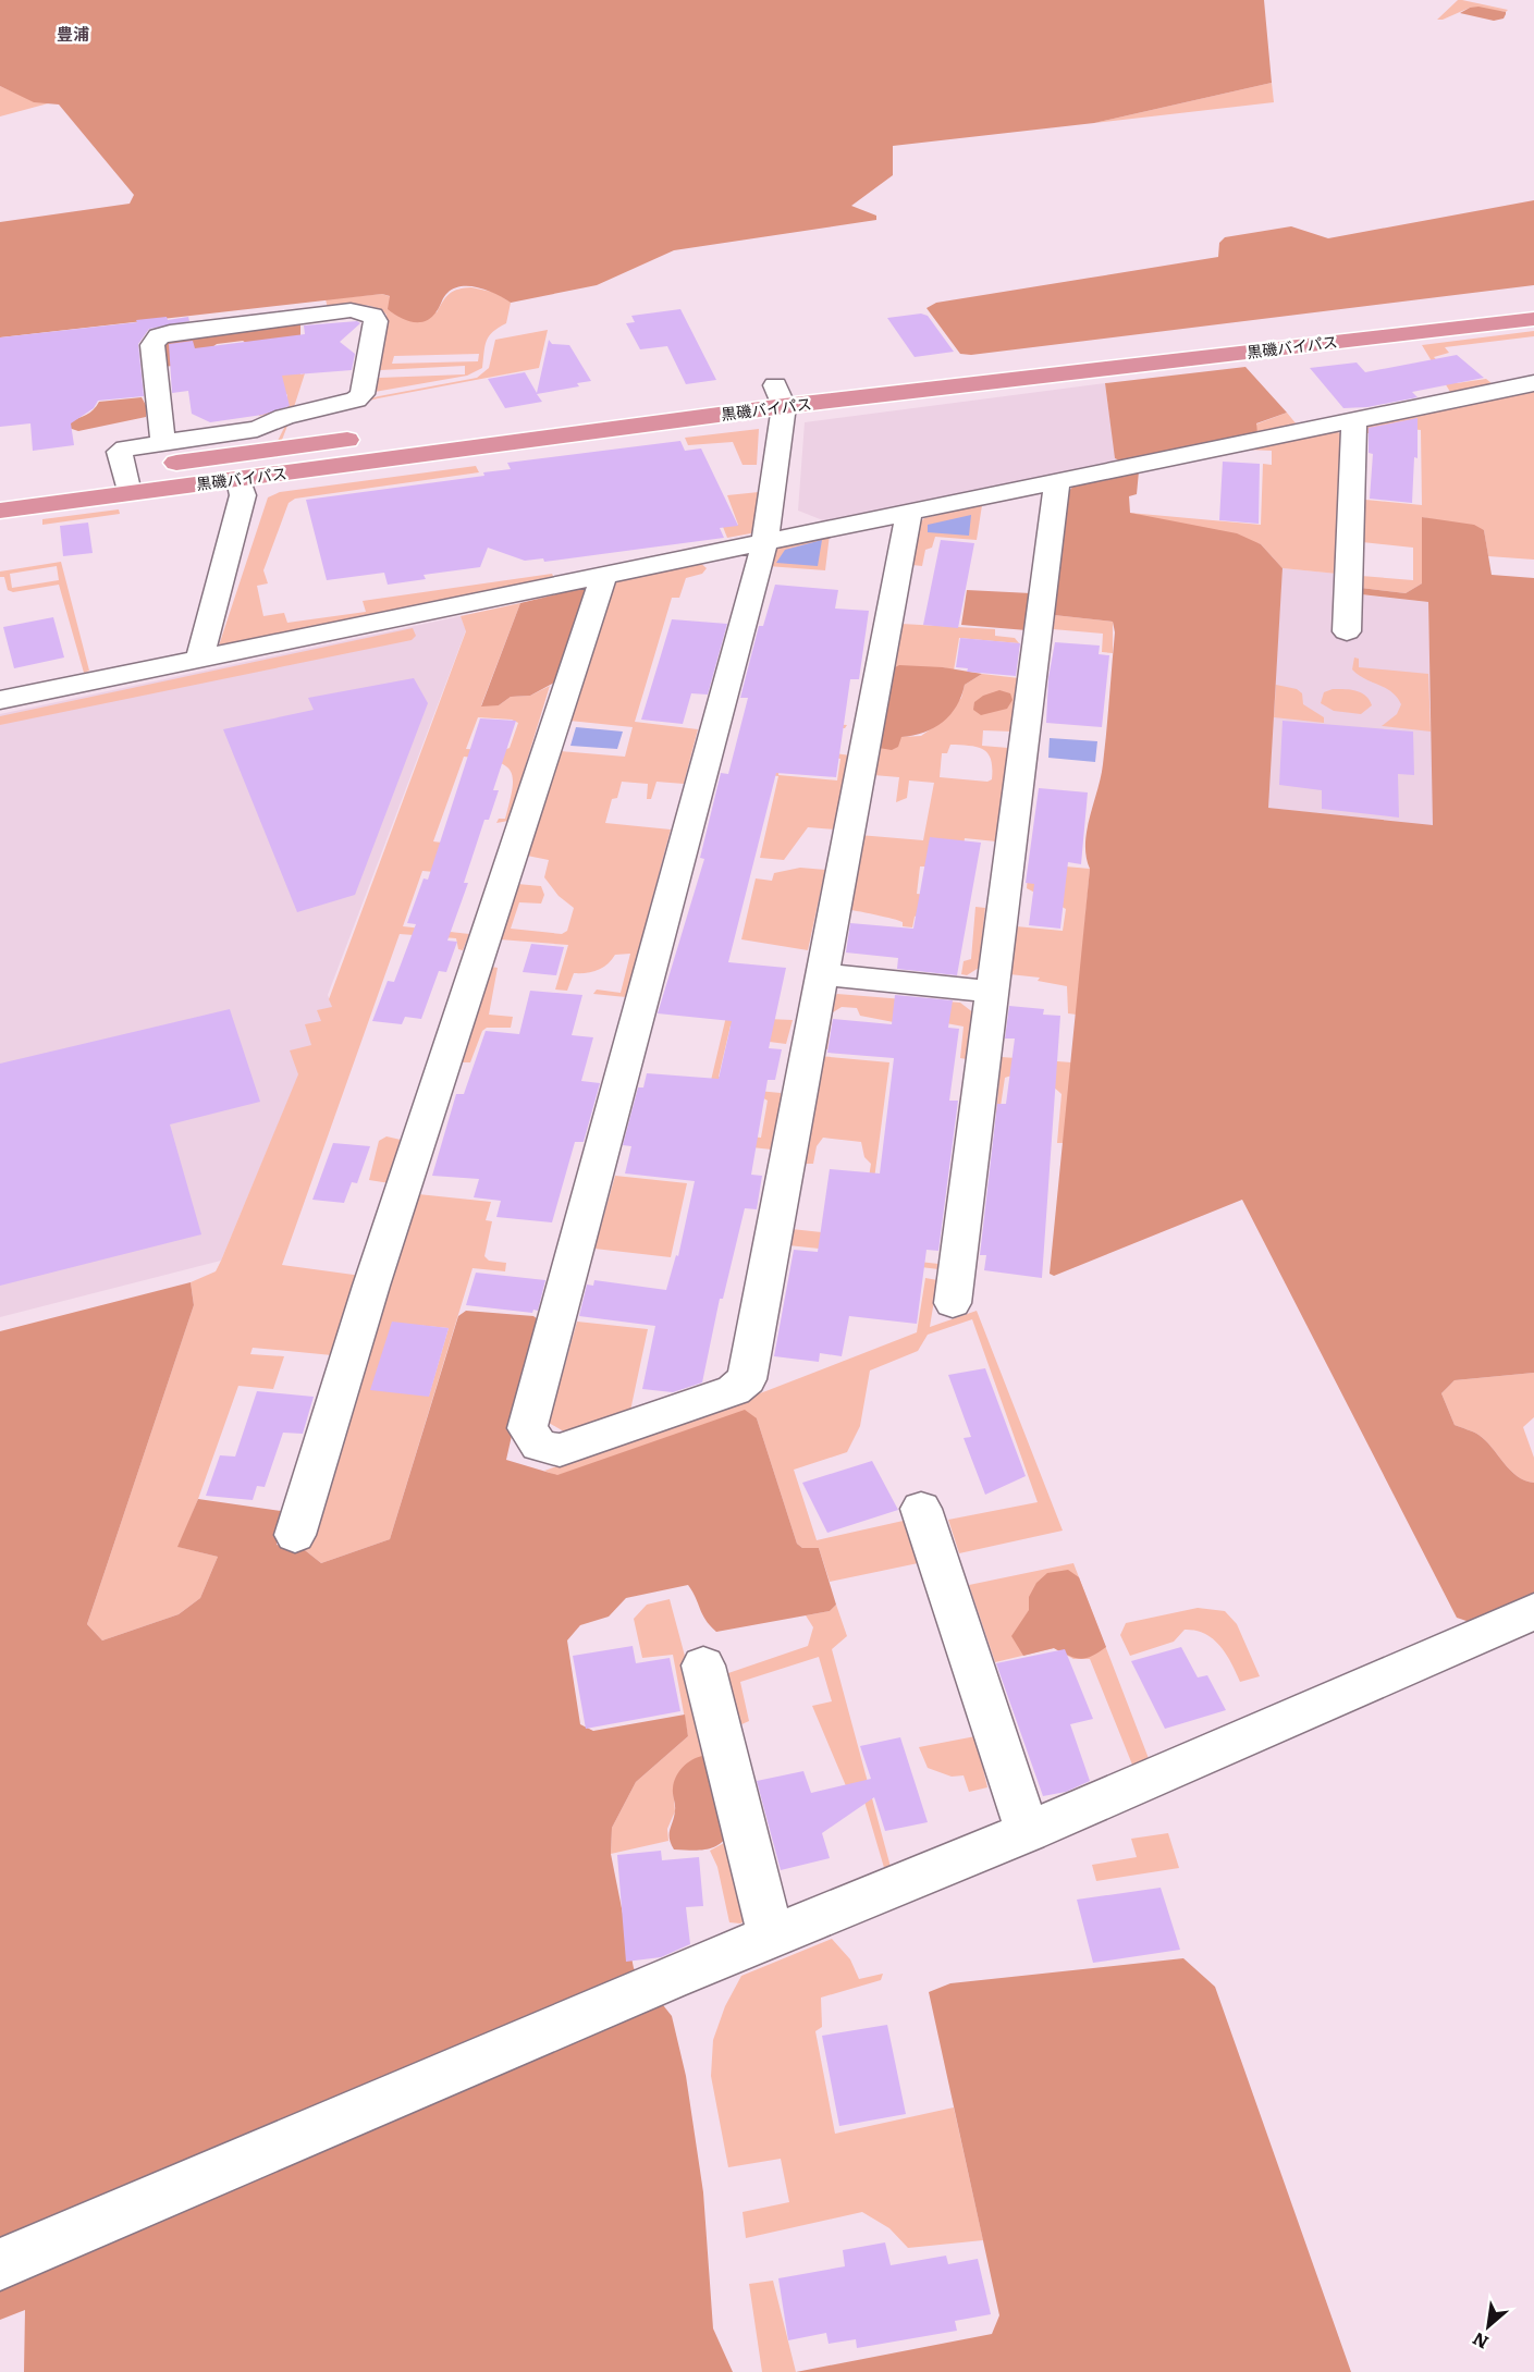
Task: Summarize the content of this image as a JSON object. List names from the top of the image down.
{
  "streets": {
    "highway": ["黒磯バイパス"]
  },
  "districts": ["豊浦"],
  "north": "bottom left"
}
